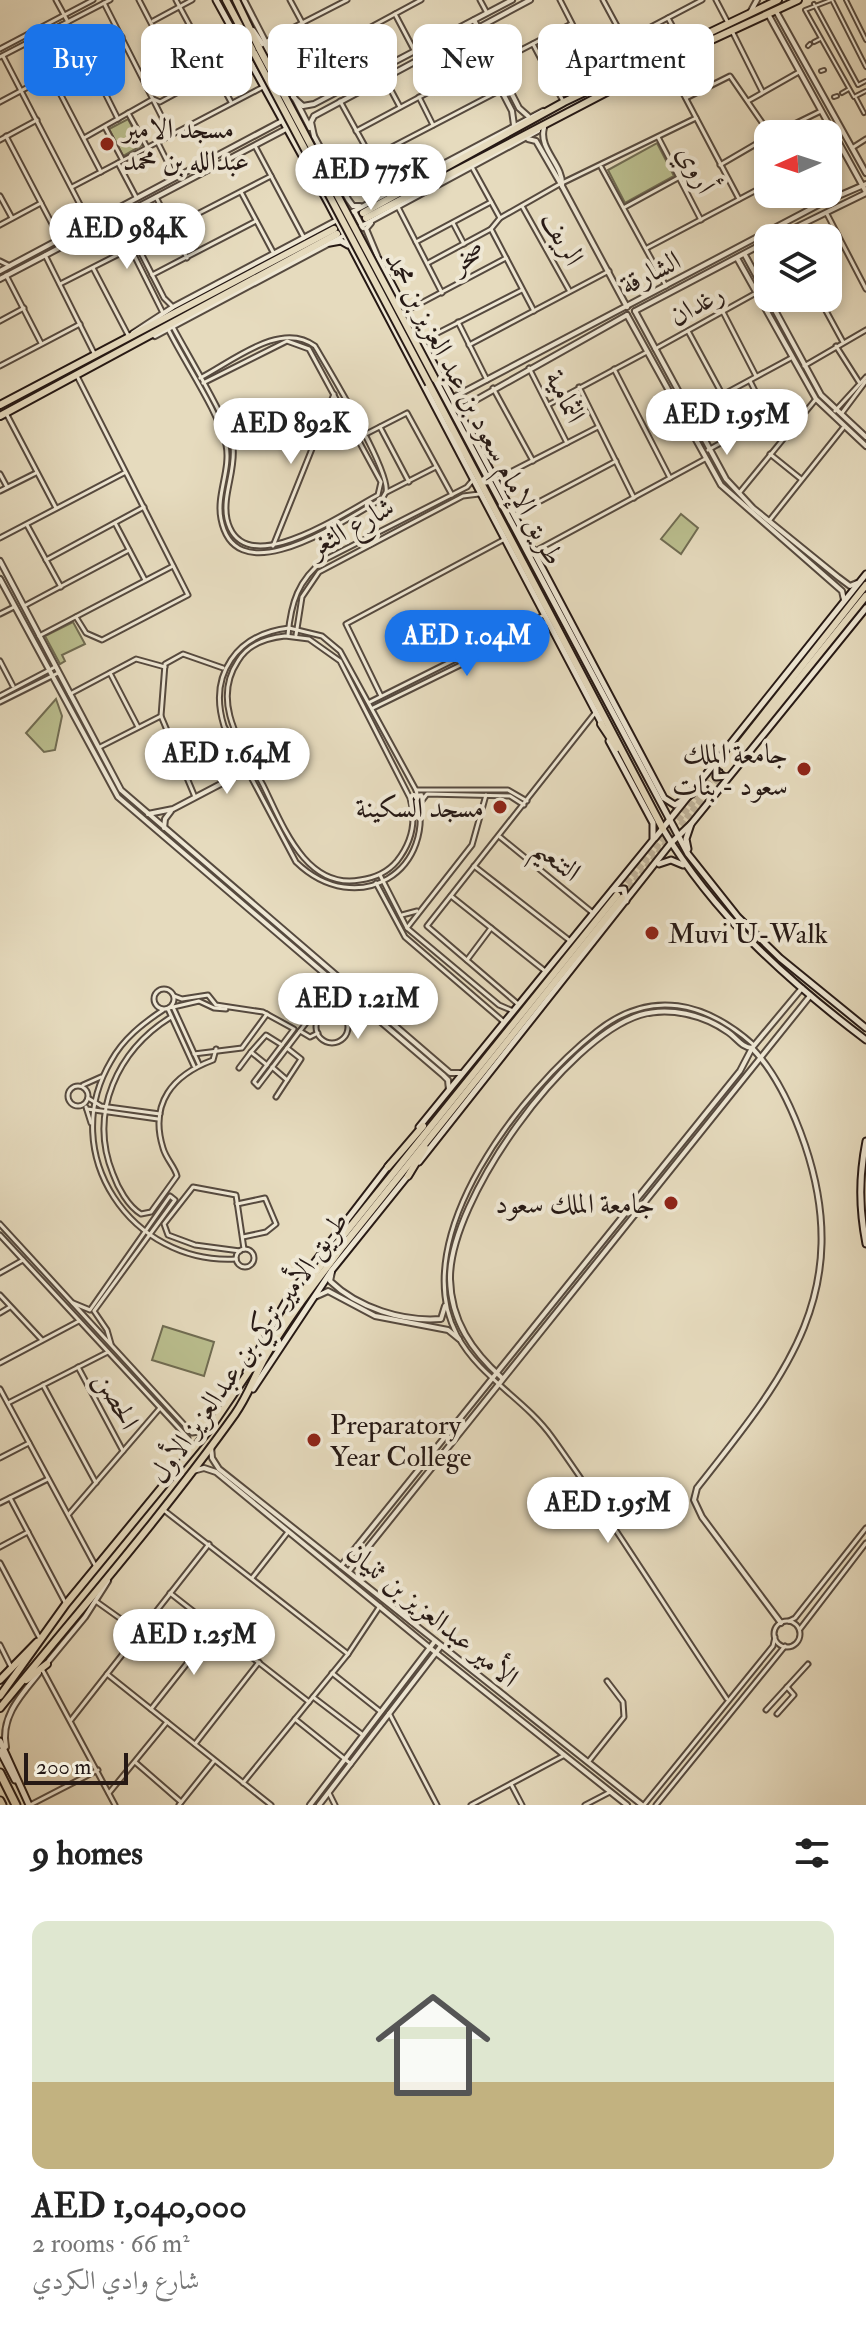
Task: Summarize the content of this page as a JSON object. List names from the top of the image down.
{
  "streets": {
    "main road": ["طريق الإمام سعود بن عبد العزيز بن محمد", "طريق الأمير تركي بن عبدالعزيز الأول"],
    "street": [
      "أروي",
      "الريف",
      "صخر",
      "الشارقة",
      "رغدان",
      "الثمامية",
      "شارع الثغر",
      "التنعيم",
      "الحصن",
      "الأمير عبدالعزيز بن ثنيان"
    ]
  },
  "crossings": [
    ["الشارقة", "الثمامية"],
    ["رغدان", "الثمامية"],
    ["طريق الأمير تركي بن عبدالعزيز الأول", "الأمير عبدالعزيز بن ثنيان"]
  ],
  "places": [
    "مسجد الامير عبدالله بن محمد",
    "جامعة الملك سعود - بنات",
    "مسجد السكينة",
    "Muvi U-Walk",
    "جامعة الملك سعود",
    "Preparatory Year College"
  ],
  "scale_bar": "200 m",
  "north": "left",
  "page": {
    "chip": [
      "Buy",
      "Rent",
      "Filters",
      "New",
      "Apartment"
    ],
    "price": [
      "AED 775K",
      "AED 984K",
      "AED 1.95M",
      "AED 892K",
      "AED 1.04M",
      "AED 1.64M",
      "AED 1.21M",
      "AED 1.95M",
      "AED 1.25M"
    ],
    "scale": "200 m",
    "heading": "9 homes",
    "list": [
      {
        "name": "AED 1,040,000",
        "note": "2 rooms · 66 m² · شارع وادي الكردي"
      }
    ]
  }
}
